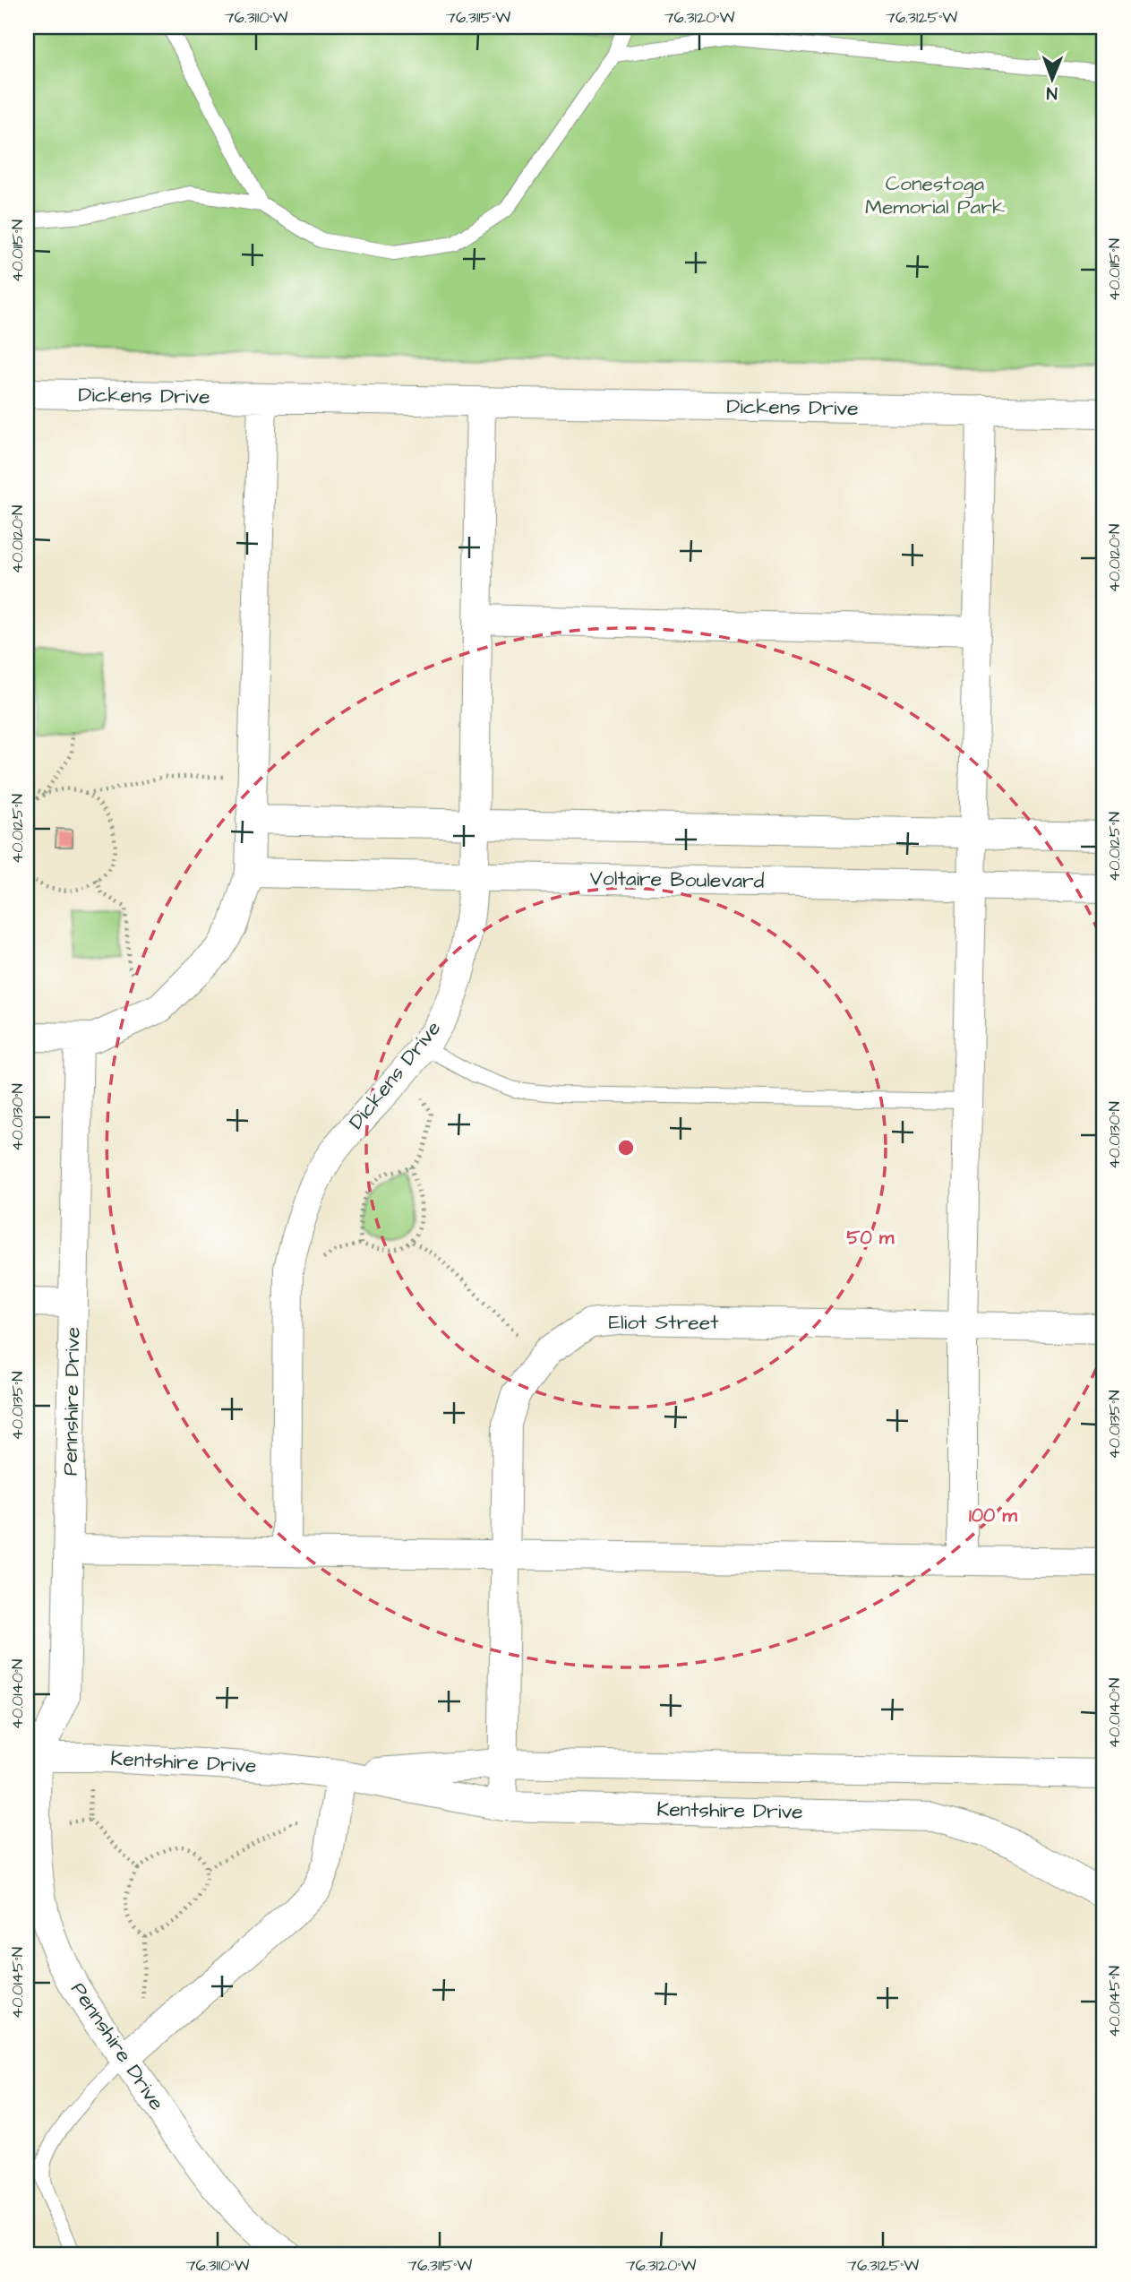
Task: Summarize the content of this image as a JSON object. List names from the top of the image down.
{
  "streets": {
    "street": [
      "Dickens Drive",
      "Voltaire Boulevard",
      "Eliot Street",
      "Pennshire Drive",
      "Kentshire Drive"
    ]
  },
  "crossings": [
    ["Dickens Drive", "Voltaire Boulevard"],
    ["Eliot Street", "Kentshire Drive"],
    ["Pennshire Drive", "Kentshire Drive"]
  ],
  "parks": ["Conestoga Memorial Park"],
  "north": "bottom",
  "coordinates": [
    "76.3110°W",
    "76.3115°W",
    "76.3120°W",
    "76.3125°W",
    "40.0115°N",
    "40.0120°N",
    "40.0125°N",
    "40.0130°N",
    "40.0135°N",
    "40.0140°N",
    "40.0145°N"
  ],
  "rings": ["50 m", "100 m"]
}
